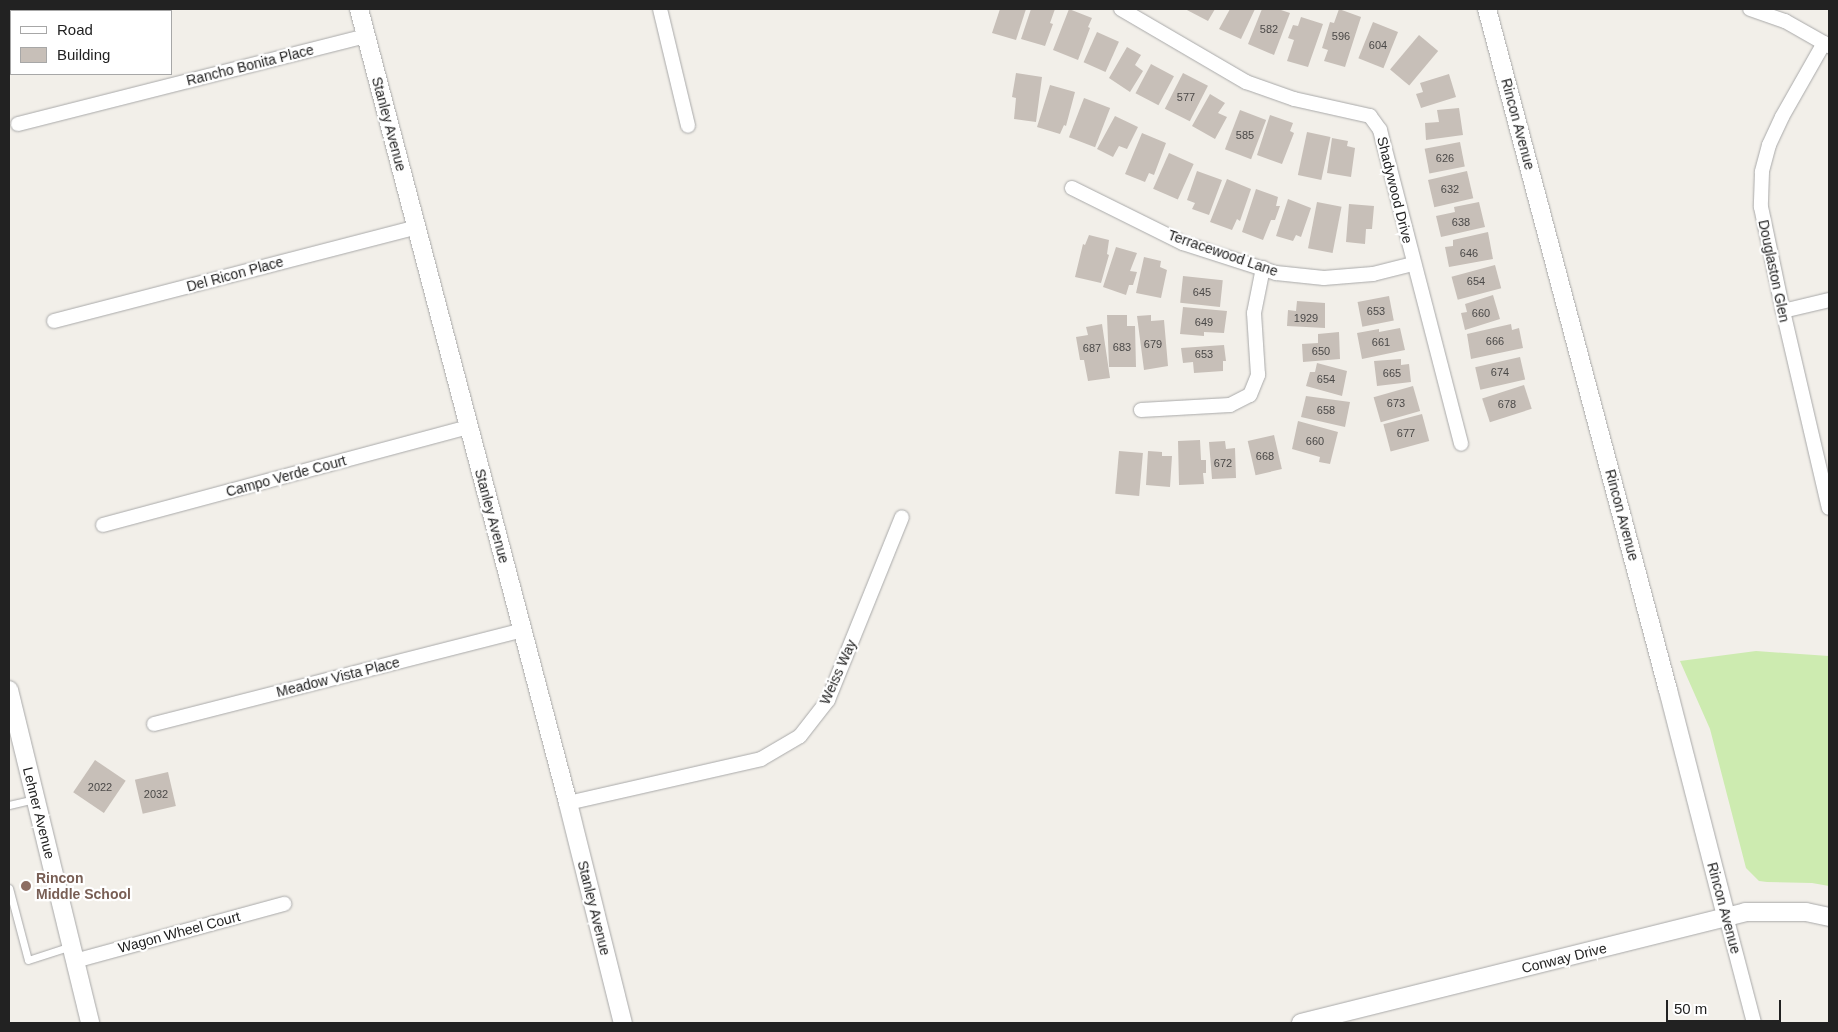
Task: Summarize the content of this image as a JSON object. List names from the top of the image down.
{
  "streets": {
    "street": [
      "Rancho Bonita Place",
      "Stanley Avenue",
      "Rincon Avenue",
      "Shadywood Drive",
      "Terracewood Lane",
      "Douglaston Glen",
      "Del Ricon Place",
      "Campo Verde Court",
      "Weiss Way",
      "Meadow Vista Place",
      "Lehner Avenue",
      "Wagon Wheel Court",
      "Conway Drive"
    ]
  },
  "crossings": [
    ["Rancho Bonita Place", "Stanley Avenue"],
    ["Stanley Avenue", "Del Ricon Place"],
    ["Stanley Avenue", "Campo Verde Court"],
    ["Stanley Avenue", "Weiss Way"],
    ["Stanley Avenue", "Meadow Vista Place"],
    ["Rincon Avenue", "Conway Drive"],
    ["Shadywood Drive", "Terracewood Lane"],
    ["Lehner Avenue", "Wagon Wheel Court"]
  ],
  "places": ["Rincon Middle School"],
  "house_numbers": [
    "582",
    "596",
    "604",
    "577",
    "585",
    "626",
    "632",
    "638",
    "646",
    "654",
    "645",
    "653",
    "660",
    "1929",
    "649",
    "666",
    "661",
    "679",
    "683",
    "687",
    "650",
    "653",
    "674",
    "665",
    "654",
    "673",
    "678",
    "658",
    "677",
    "660",
    "668",
    "672",
    "2022",
    "2032"
  ],
  "legend": ["Road", "Building"],
  "scale_bar": "50 m"
}
